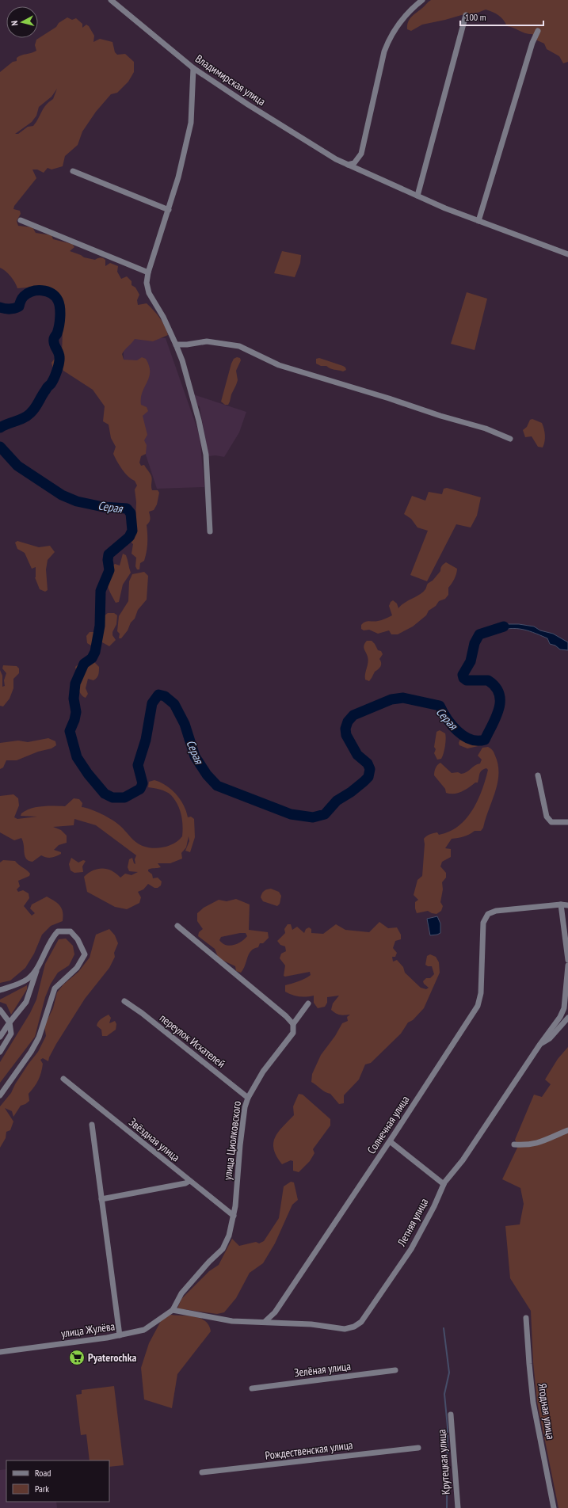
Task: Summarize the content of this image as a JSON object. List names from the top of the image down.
{
  "streets": {
    "street": [
      "Владимирская улица",
      "переулок Искателей",
      "Солнечная улица",
      "Звёздная улица",
      "улица Циолковского",
      "Летняя улица",
      "улица Жулёва",
      "Зелёная улица",
      "Ягодная улица",
      "Рождественская улица",
      "Крутецкая улица"
    ]
  },
  "crossings": [
    ["переулок Искателей", "улица Циолковского"],
    ["Солнечная улица", "Летняя улица"],
    ["Звёздная улица", "улица Циолковского"],
    ["улица Циолковского", "Летняя улица"],
    ["улица Циолковского", "улица Жулёва"],
    ["Летняя улица", "улица Жулёва"]
  ],
  "water": ["Серая"],
  "places": {
    "supermarket": ["Pyaterochka"]
  },
  "legend": ["Road", "Park"],
  "scale_bar": "100 m",
  "north": "left"
}
